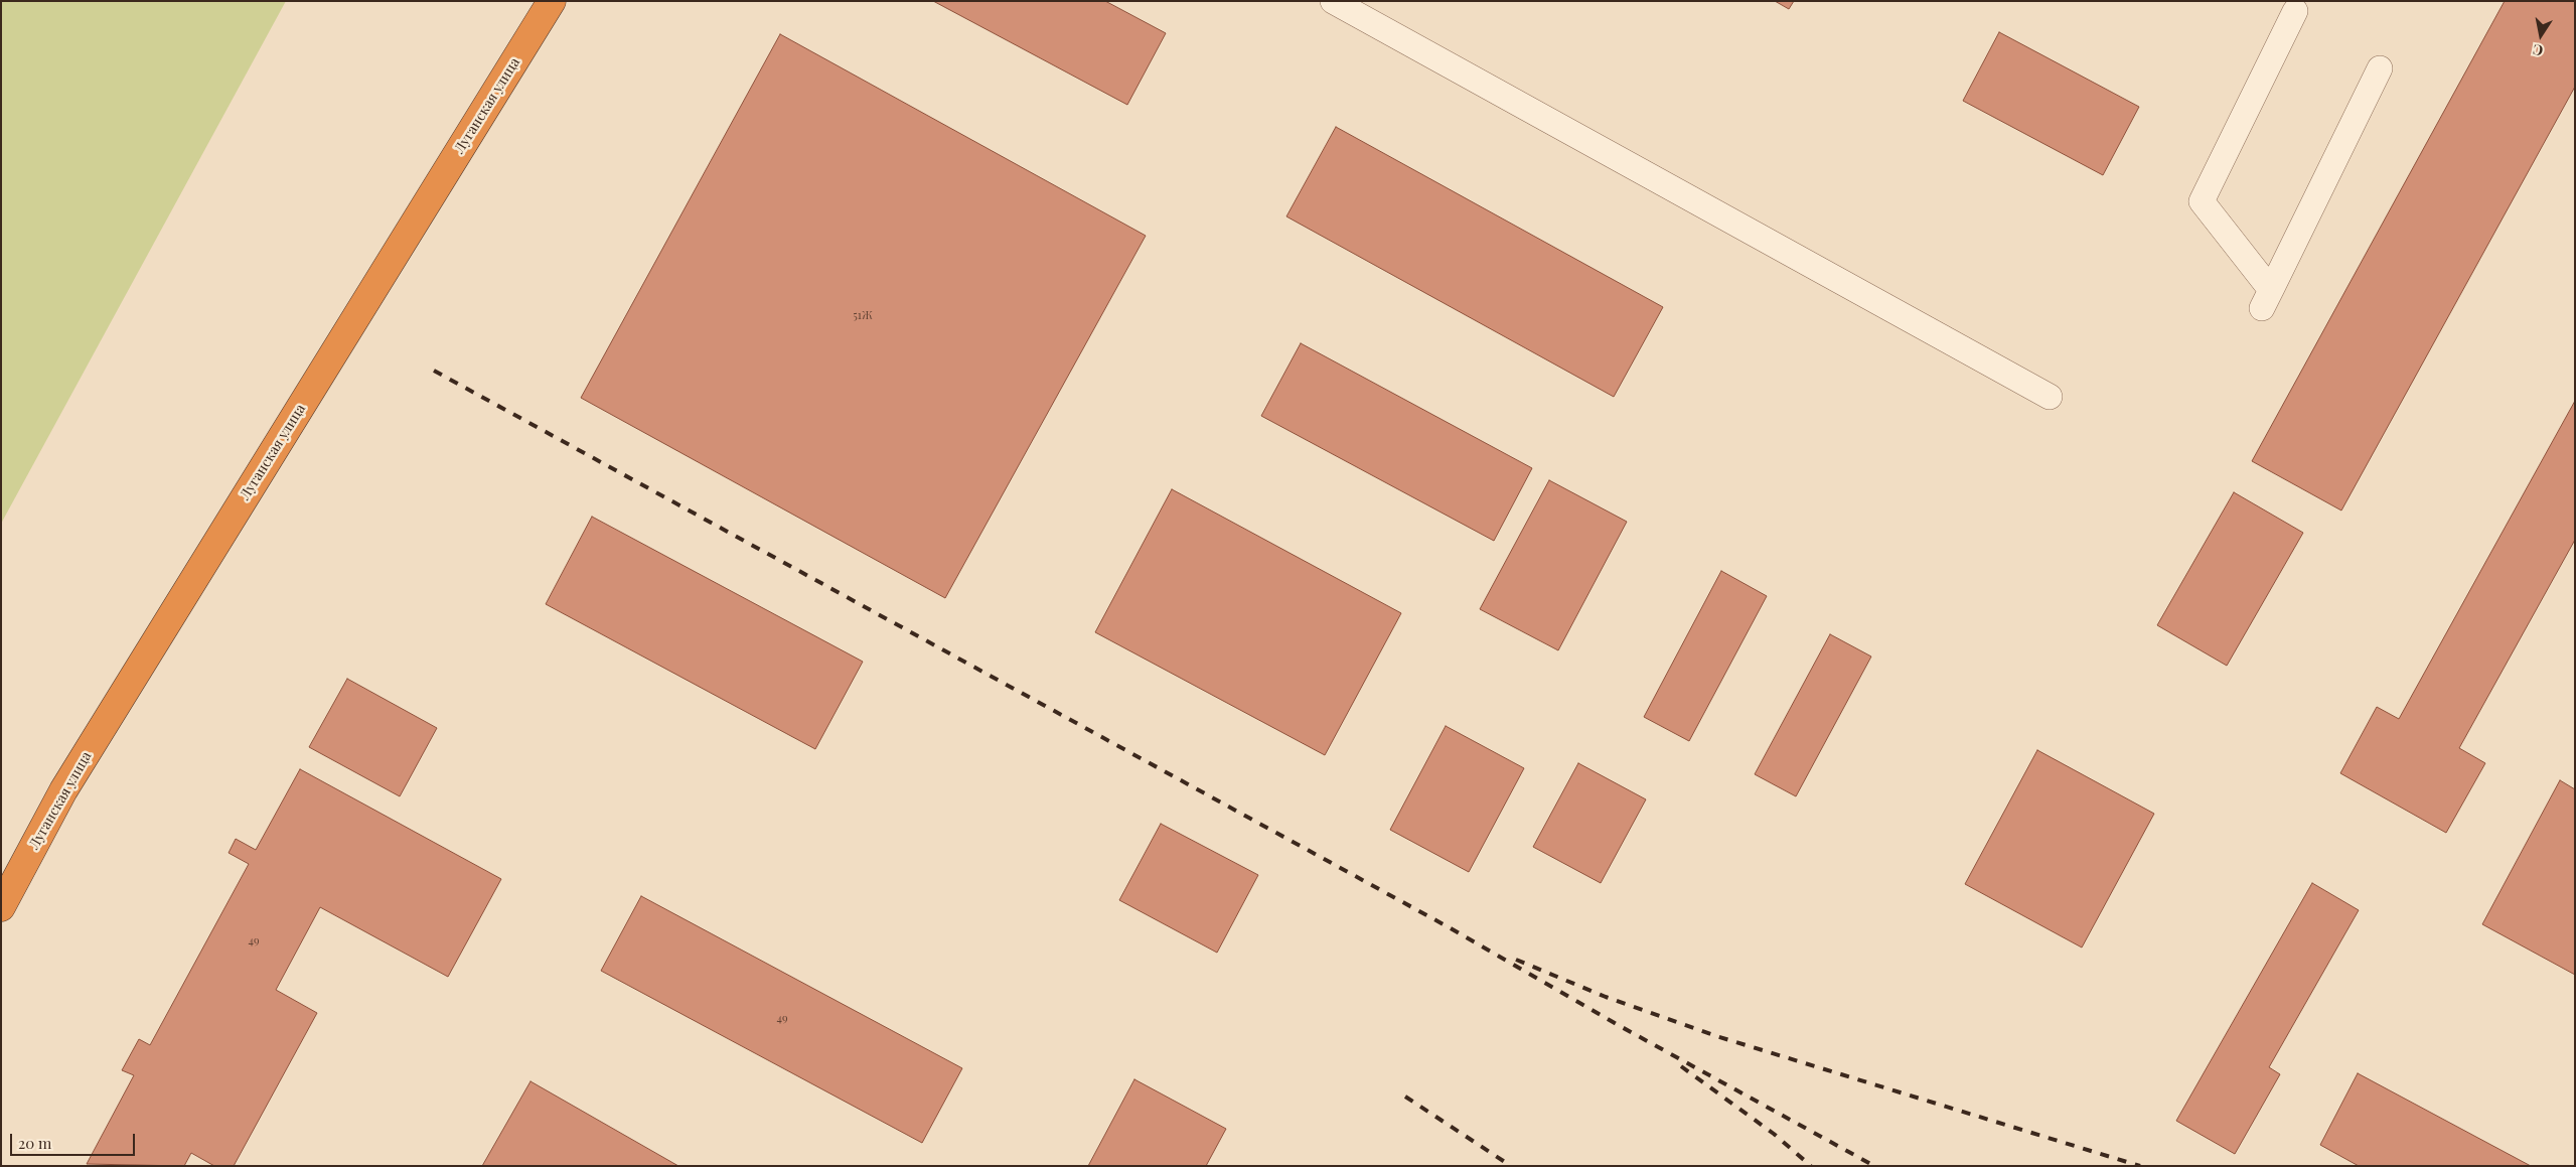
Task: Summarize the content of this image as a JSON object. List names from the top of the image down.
{
  "streets": {
    "highway": ["Луганская улица"]
  },
  "house_numbers": ["51Ж", "49", "49"],
  "scale_bar": "20 m",
  "north": "bottom"
}
